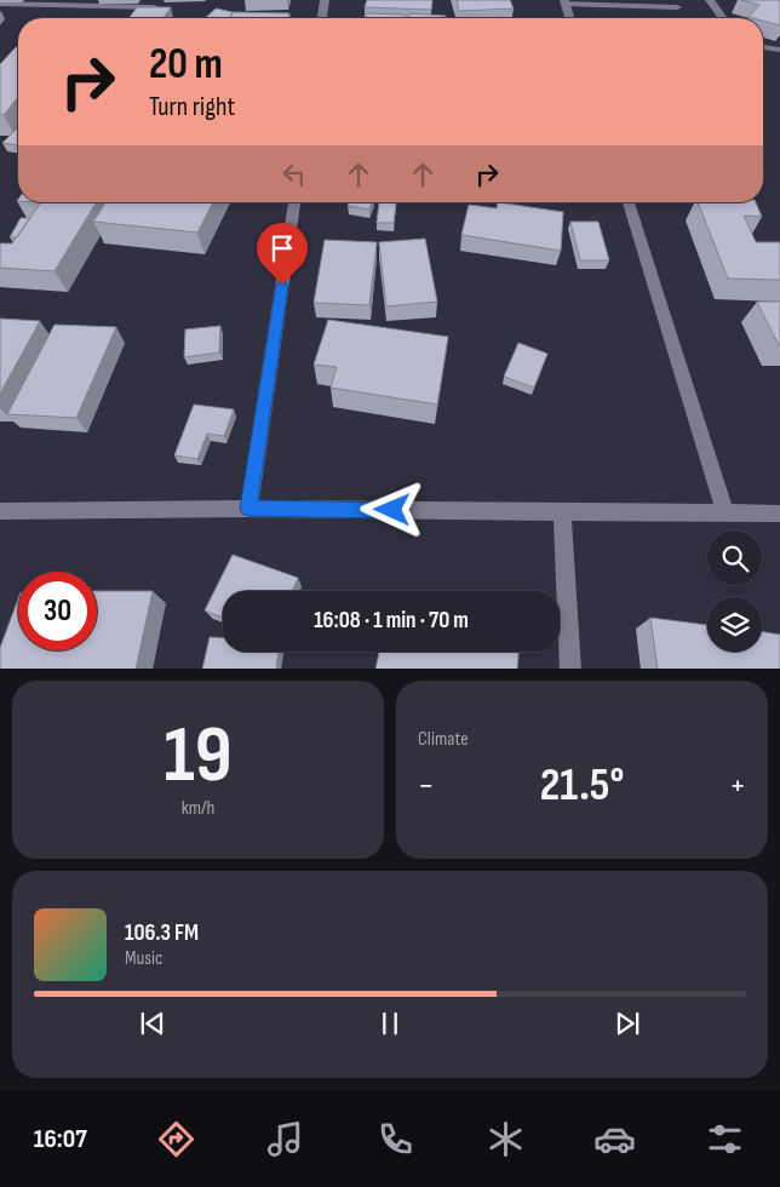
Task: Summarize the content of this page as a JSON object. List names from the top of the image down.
{
  "page": {
    "turn": ["20 m", "Turn right"],
    "limit": "30",
    "trip": "16:08 · 1 min · 70 m",
    "tile": [
      ["19", "km/h"],
      "Climate"
    ],
    "heat": ["−", "21.5°", "+"],
    "song": ["106.3 FM", "Music"],
    "tabs": "16:07"
  }
}
